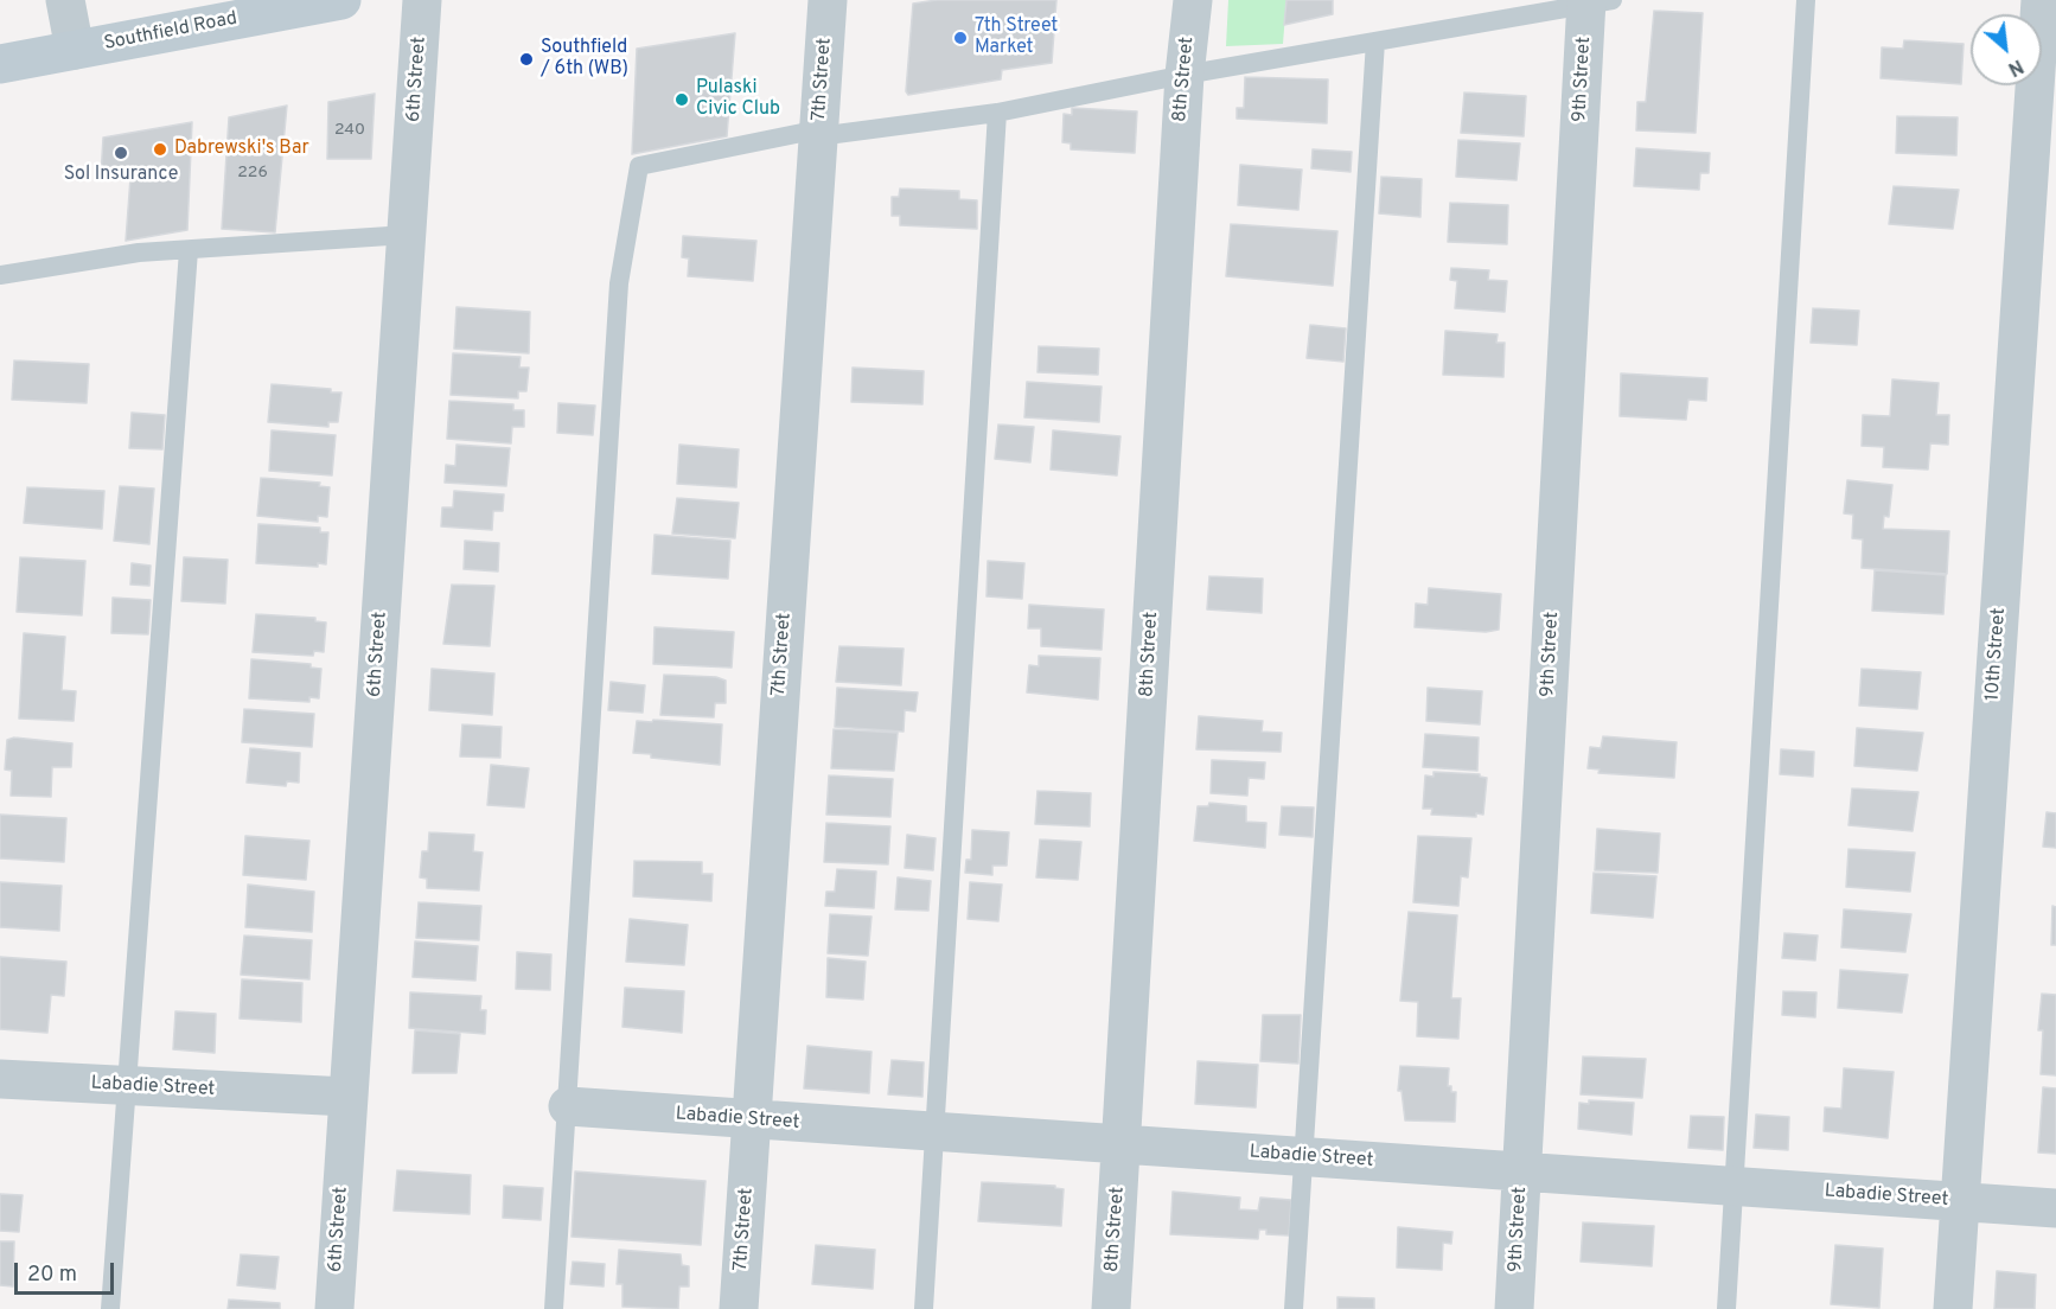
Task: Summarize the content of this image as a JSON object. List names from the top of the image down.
{
  "streets": {
    "main road": ["Southfield Road"],
    "street": [
      "6th Street",
      "7th Street",
      "8th Street",
      "9th Street",
      "10th Street",
      "Labadie Street"
    ]
  },
  "crossings": [
    ["6th Street", "Labadie Street"],
    ["7th Street", "Labadie Street"],
    ["8th Street", "Labadie Street"],
    ["9th Street", "Labadie Street"],
    ["10th Street", "Labadie Street"]
  ],
  "places": [
    "7th Street Market",
    "Southfield / 6th (WB)",
    "Pulaski Civic Club",
    "Dabrewski's Bar",
    "Sol Insurance"
  ],
  "house_numbers": ["240", "226"],
  "scale_bar": "20 m",
  "north": "bottom right"
}
